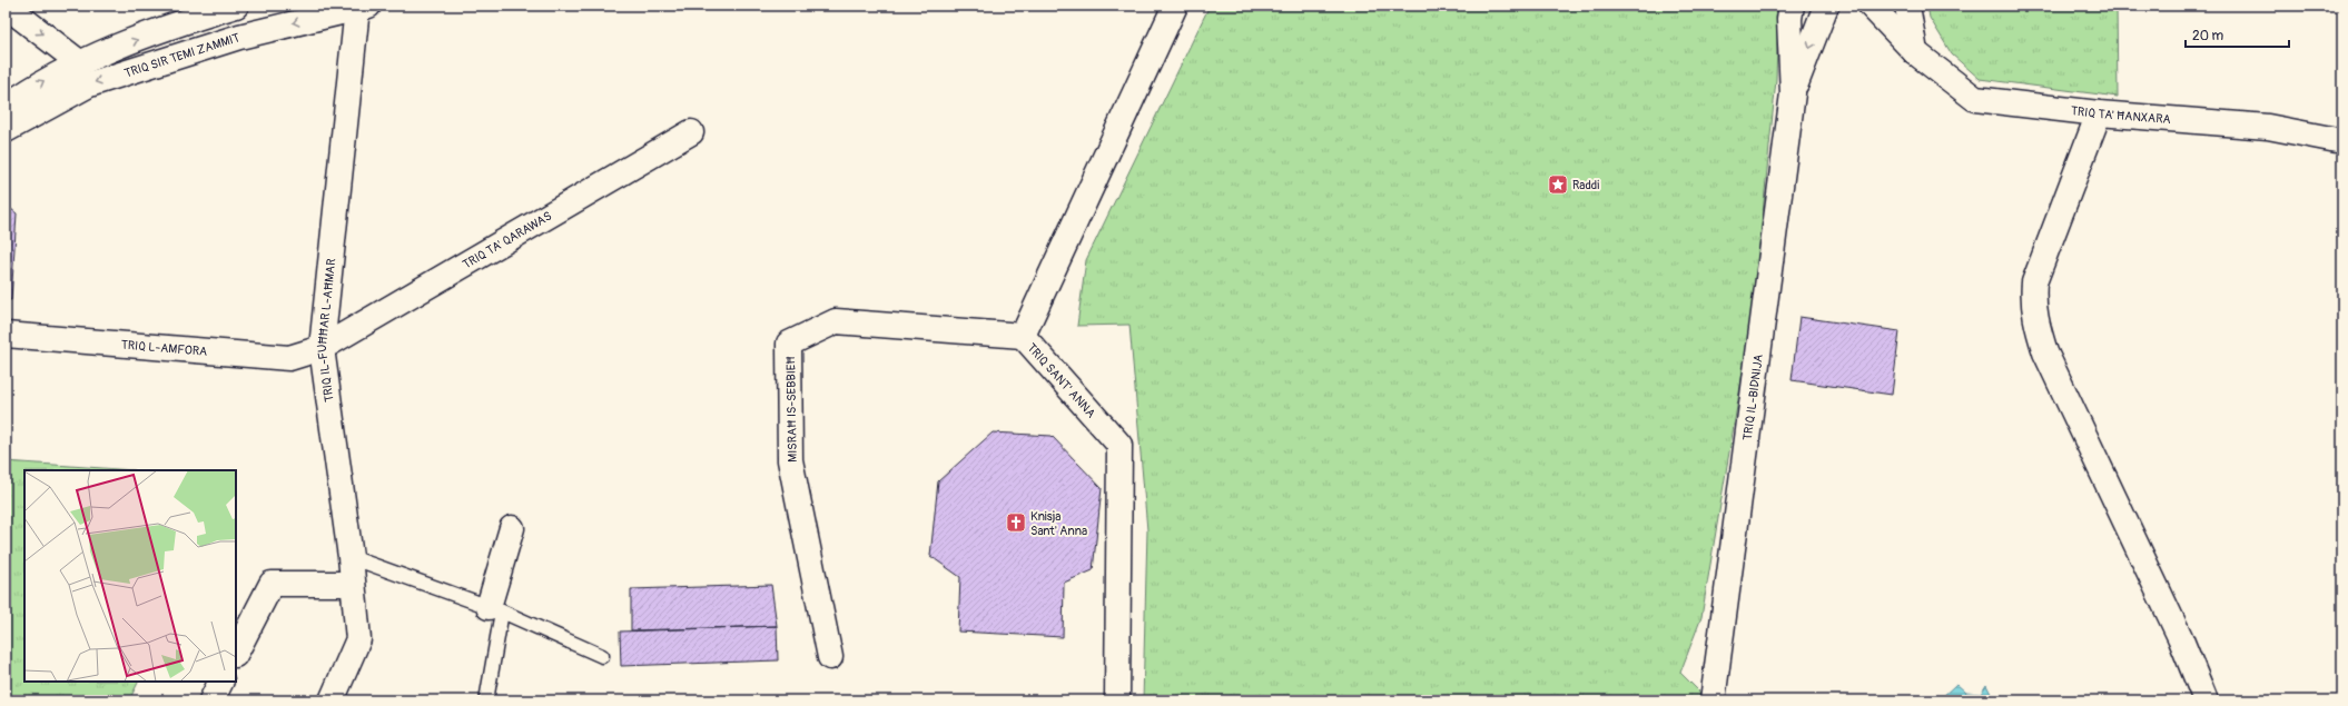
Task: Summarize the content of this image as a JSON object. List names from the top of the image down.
{
  "streets": {
    "street": [
      "TRIQ SIR TEMI ZAMMIT",
      "TRIQ TA' ĦANXARA",
      "TRIQ TA' QARAWAS",
      "TRIQ IL-FUĦĦAR L-AĦMAR",
      "TRIQ L-AMFORA",
      "TRIQ SANT' ANNA",
      "TRIQ IL-BIDNIJA",
      "MISRAĦ IS-SEBBIEĦ"
    ]
  },
  "crossings": [
    ["TRIQ SIR TEMI ZAMMIT", "TRIQ IL-FUĦĦAR L-AĦMAR"],
    ["TRIQ TA' QARAWAS", "TRIQ IL-FUĦĦAR L-AĦMAR"],
    ["TRIQ TA' QARAWAS", "TRIQ L-AMFORA"],
    ["TRIQ IL-FUĦĦAR L-AĦMAR", "TRIQ L-AMFORA"],
    ["TRIQ SANT' ANNA", "MISRAĦ IS-SEBBIEĦ"]
  ],
  "places": {
    "place": ["Raddi"],
    "church": ["Knisja Sant' Anna"]
  },
  "scale_bar": "20 m"
}
